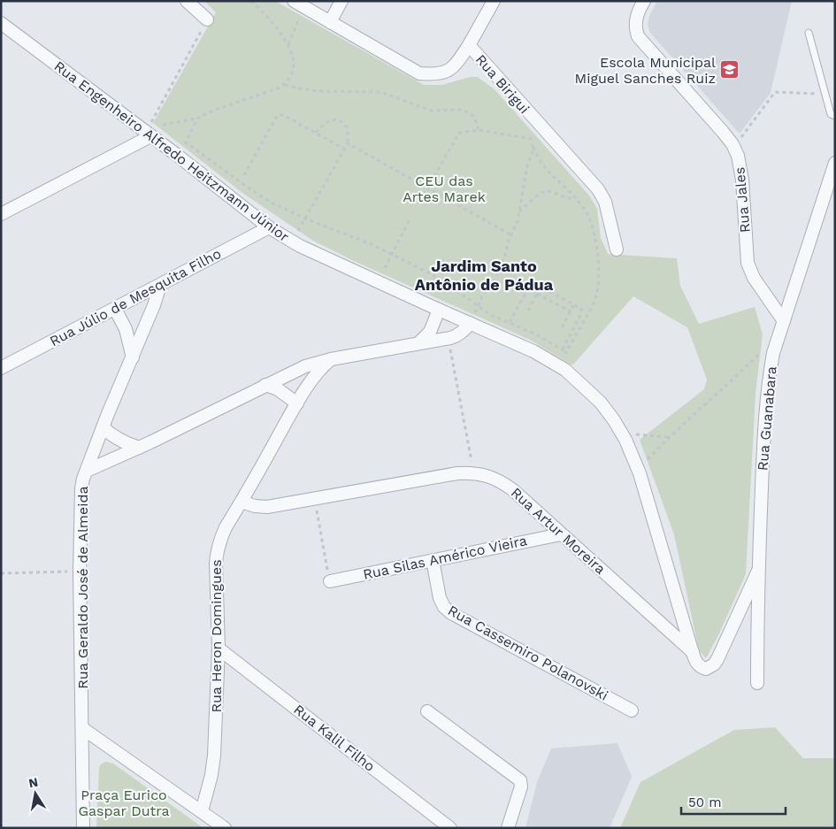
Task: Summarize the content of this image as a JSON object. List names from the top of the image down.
{
  "streets": {
    "street": [
      "Rua Birigui",
      "Rua Engenheiro Alfredo Heitzmann Júnior",
      "Rua Jales",
      "Rua Júlio de Mesquita Filho",
      "Rua Guanabara",
      "Rua Artur Moreira",
      "Rua Silas Américo Vieira",
      "Rua Geraldo José de Almeida",
      "Rua Heron Domingues",
      "Rua Cassemiro Polanovski",
      "Rua Kalil Filho"
    ]
  },
  "crossings": [
    ["Rua Engenheiro Alfredo Heitzmann Júnior", "Rua Júlio de Mesquita Filho"],
    ["Rua Engenheiro Alfredo Heitzmann Júnior", "Rua Guanabara"],
    ["Rua Engenheiro Alfredo Heitzmann Júnior", "Rua Artur Moreira"],
    ["Rua Jales", "Rua Guanabara"],
    ["Rua Júlio de Mesquita Filho", "Rua Geraldo José de Almeida"],
    ["Rua Artur Moreira", "Rua Silas Américo Vieira"],
    ["Rua Artur Moreira", "Rua Heron Domingues"],
    ["Rua Silas Américo Vieira", "Rua Cassemiro Polanovski"],
    ["Rua Heron Domingues", "Rua Kalil Filho"]
  ],
  "districts": ["Jardim Santo Antônio de Pádua"],
  "parks": ["CEU das Artes Marek", "Praça Eurico Gaspar Dutra"],
  "places": {
    "school or university": ["Escola Municipal Miguel Sanches Ruiz"]
  },
  "scale_bar": "50 m",
  "north": "top"
}
